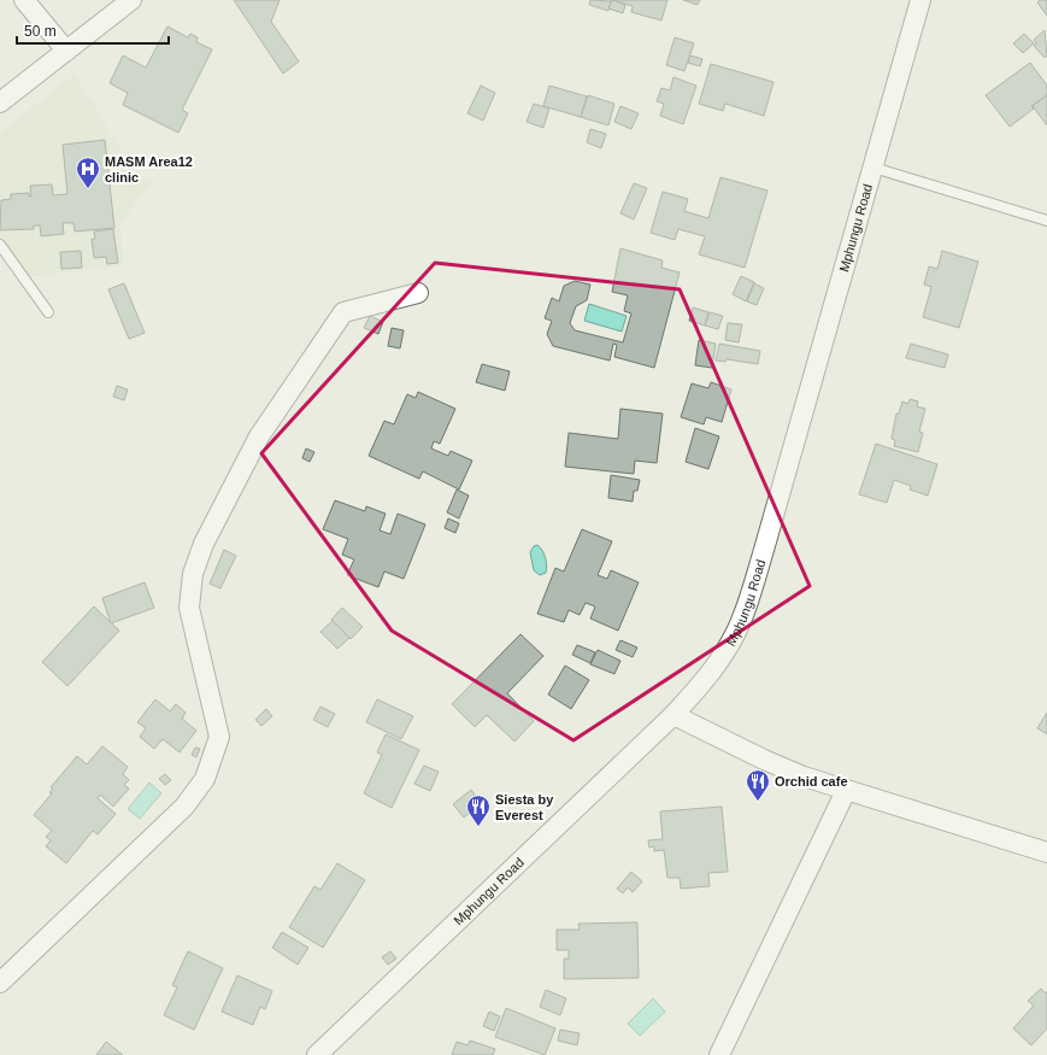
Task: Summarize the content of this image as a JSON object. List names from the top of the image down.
{
  "streets": {
    "street": ["Mphungu Road"]
  },
  "places": {
    "hospital": ["MASM Area12 clinic"],
    "restaurant": ["Orchid cafe", "Siesta by Everest"]
  },
  "scale_bar": "50 m"
}
